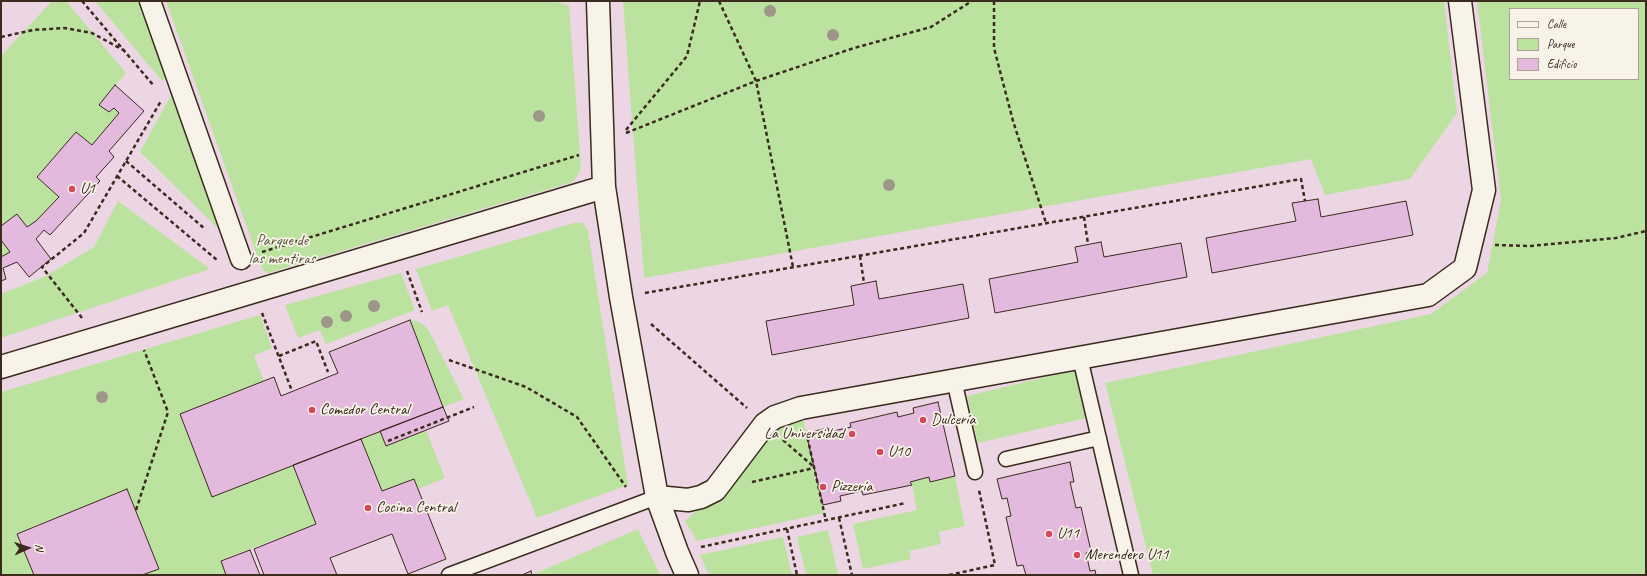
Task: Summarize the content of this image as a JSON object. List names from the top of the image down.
{
  "parks": ["Parque de las mentiras"],
  "places": [
    "U1",
    "Comedor Central",
    "Dulcería",
    "La Universidad",
    "U10",
    "Pizzería",
    "Cocina Central",
    "U11",
    "Merendero U11"
  ],
  "legend": ["Calle", "Parque", "Edificio"],
  "north": "right"
}
